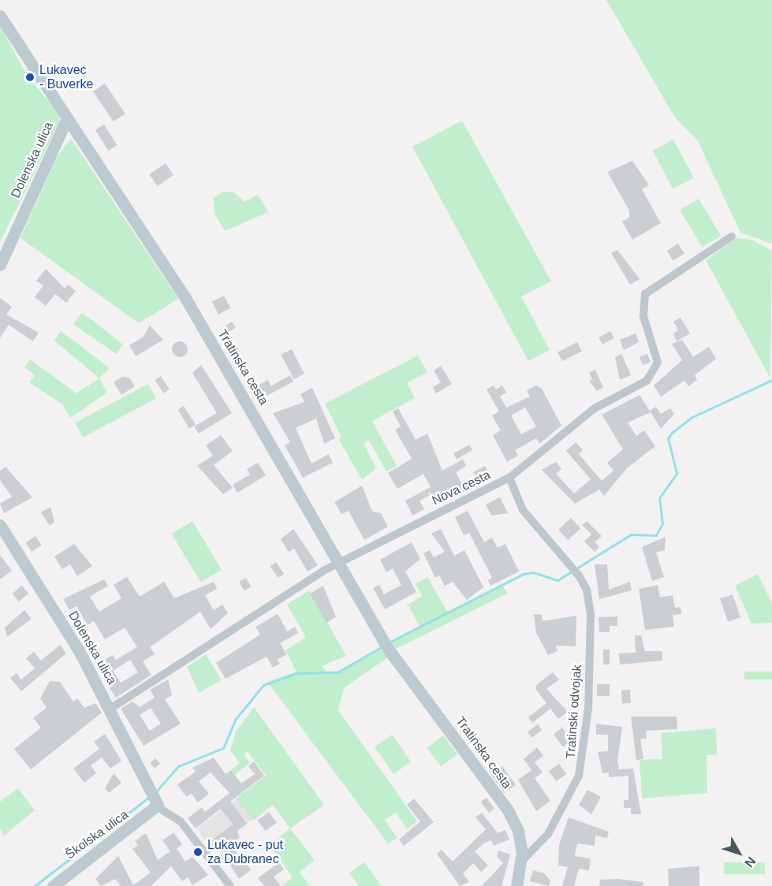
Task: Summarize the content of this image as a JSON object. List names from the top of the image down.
{
  "streets": {
    "main road": ["Dolenska ulica", "Tratinska cesta", "Školska ulica"],
    "street": ["Nova cesta", "Tratinski odvojak"]
  },
  "crossings": [
    ["Dolenska ulica", "Tratinska cesta"],
    ["Dolenska ulica", "Nova cesta"],
    ["Dolenska ulica", "Školska ulica"],
    ["Tratinska cesta", "Nova cesta"],
    ["Tratinska cesta", "Tratinski odvojak"],
    ["Nova cesta", "Tratinski odvojak"]
  ],
  "places": ["Lukavec - Buverke", "Lukavec - put za Dubranec"],
  "north": "bottom right"
}
